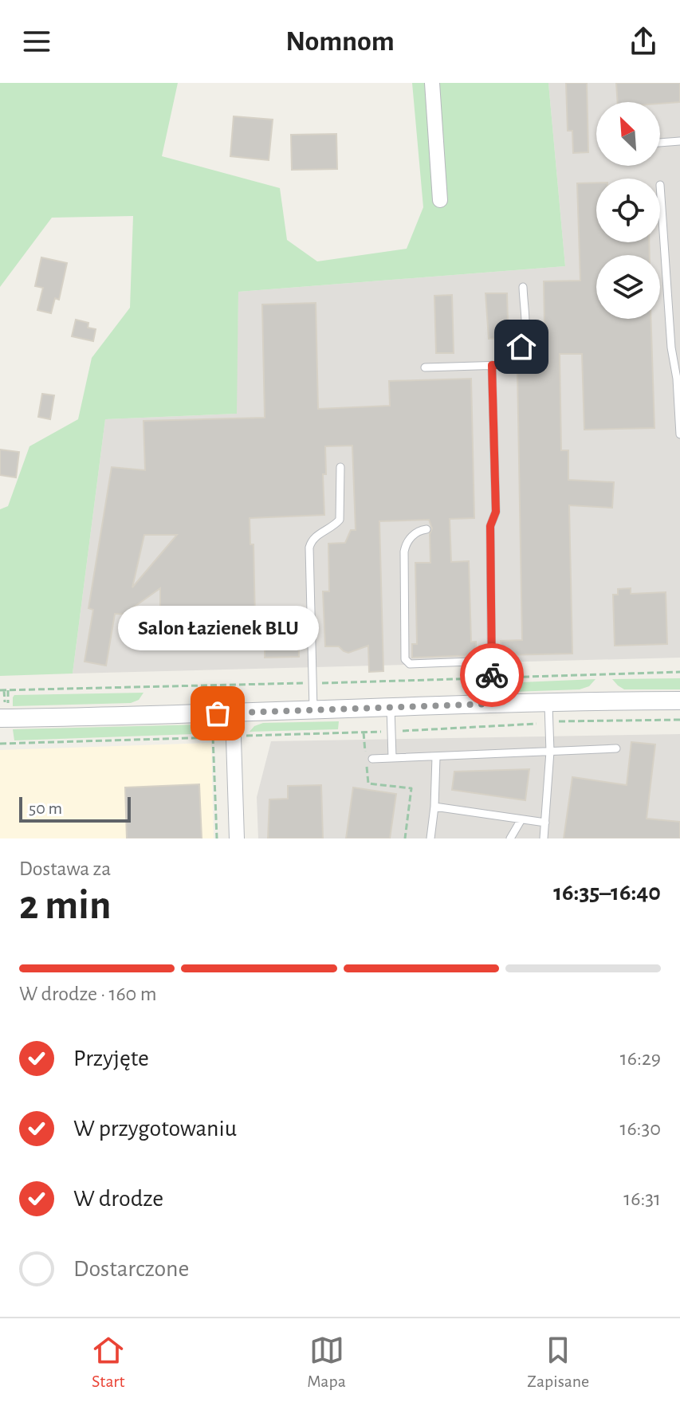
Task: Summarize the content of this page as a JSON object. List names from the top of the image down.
{
  "places": ["Salon Łazienek BLU"],
  "scale_bar": "50 m",
  "north": "top left",
  "page": {
    "header": "Nomnom",
    "bubble": "Salon Łazienek BLU",
    "scale": "50 m",
    "heading": ["2 min", "Dostawa za", "16:35–16:40"],
    "bar": "W drodze · 160 m",
    "list": [
      ["Przyjęte", "16:29"],
      ["W przygotowaniu", "16:30"],
      ["W drodze", "16:31"],
      "Dostarczone"
    ],
    "tabs": ["Start", "Mapa", "Zapisane"]
  }
}
